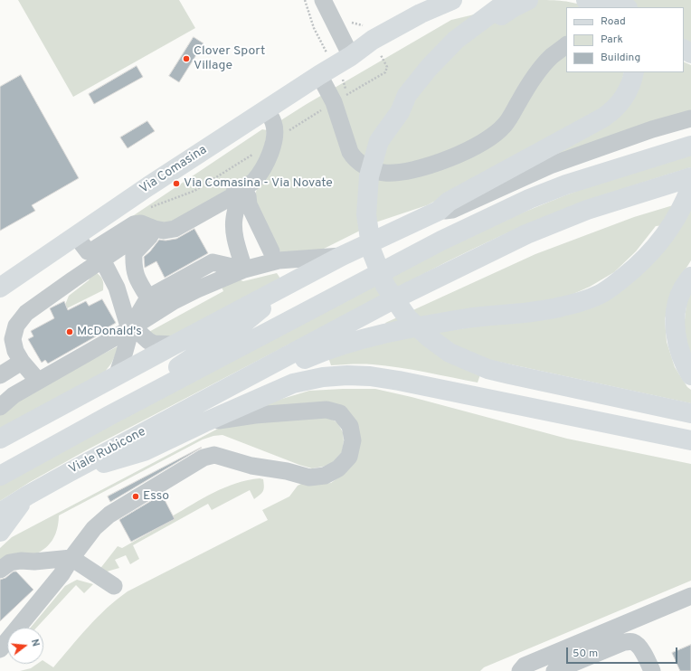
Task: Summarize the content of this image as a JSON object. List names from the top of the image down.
{
  "streets": {
    "main road": ["Via Comasina", "Viale Rubicone"]
  },
  "places": [
    "Clover Sport Village",
    "Via Comasina - Via Novate",
    "McDonald's",
    "Esso"
  ],
  "legend": ["Road", "Park", "Building"],
  "scale_bar": "50 m",
  "north": "right"
}
